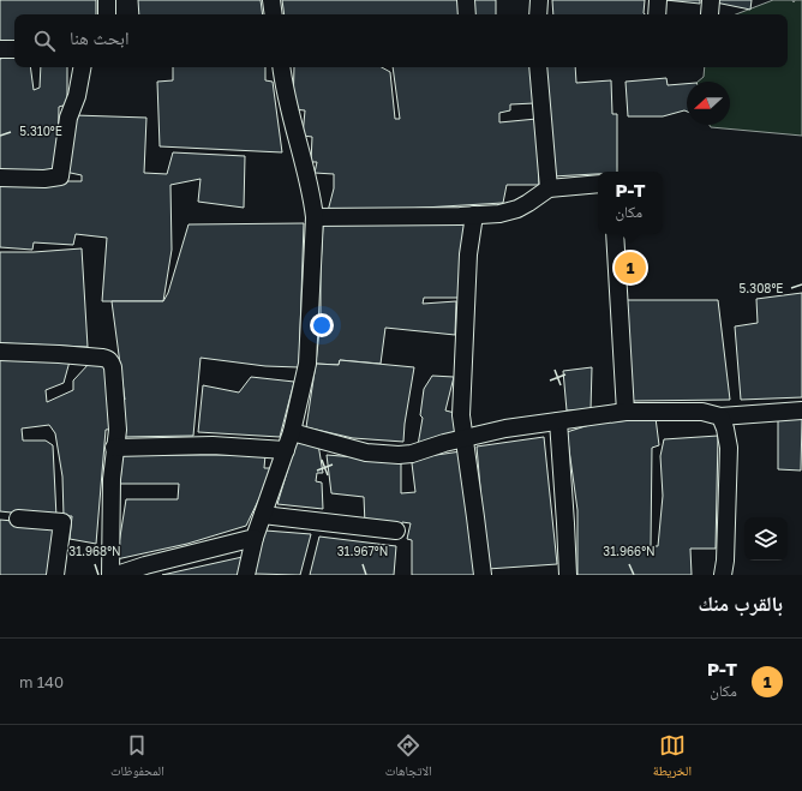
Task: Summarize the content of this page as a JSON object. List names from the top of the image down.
{
  "north": "left",
  "page": {
    "search": "ابحث هنا",
    "popup": ["P-T", "مكان"],
    "pins": "1",
    "heading": "بالقرب منك",
    "list": [
      {
        "mark": "1",
        "name": "P-T",
        "note": "مكان",
        "value": "140 m"
      }
    ],
    "nav": ["الخريطة", "الاتجاهات", "المحفوظات"]
  },
  "coordinates": [
    "5.310°E",
    "5.308°E",
    "31.968°N",
    "31.967°N",
    "31.966°N"
  ]
}
